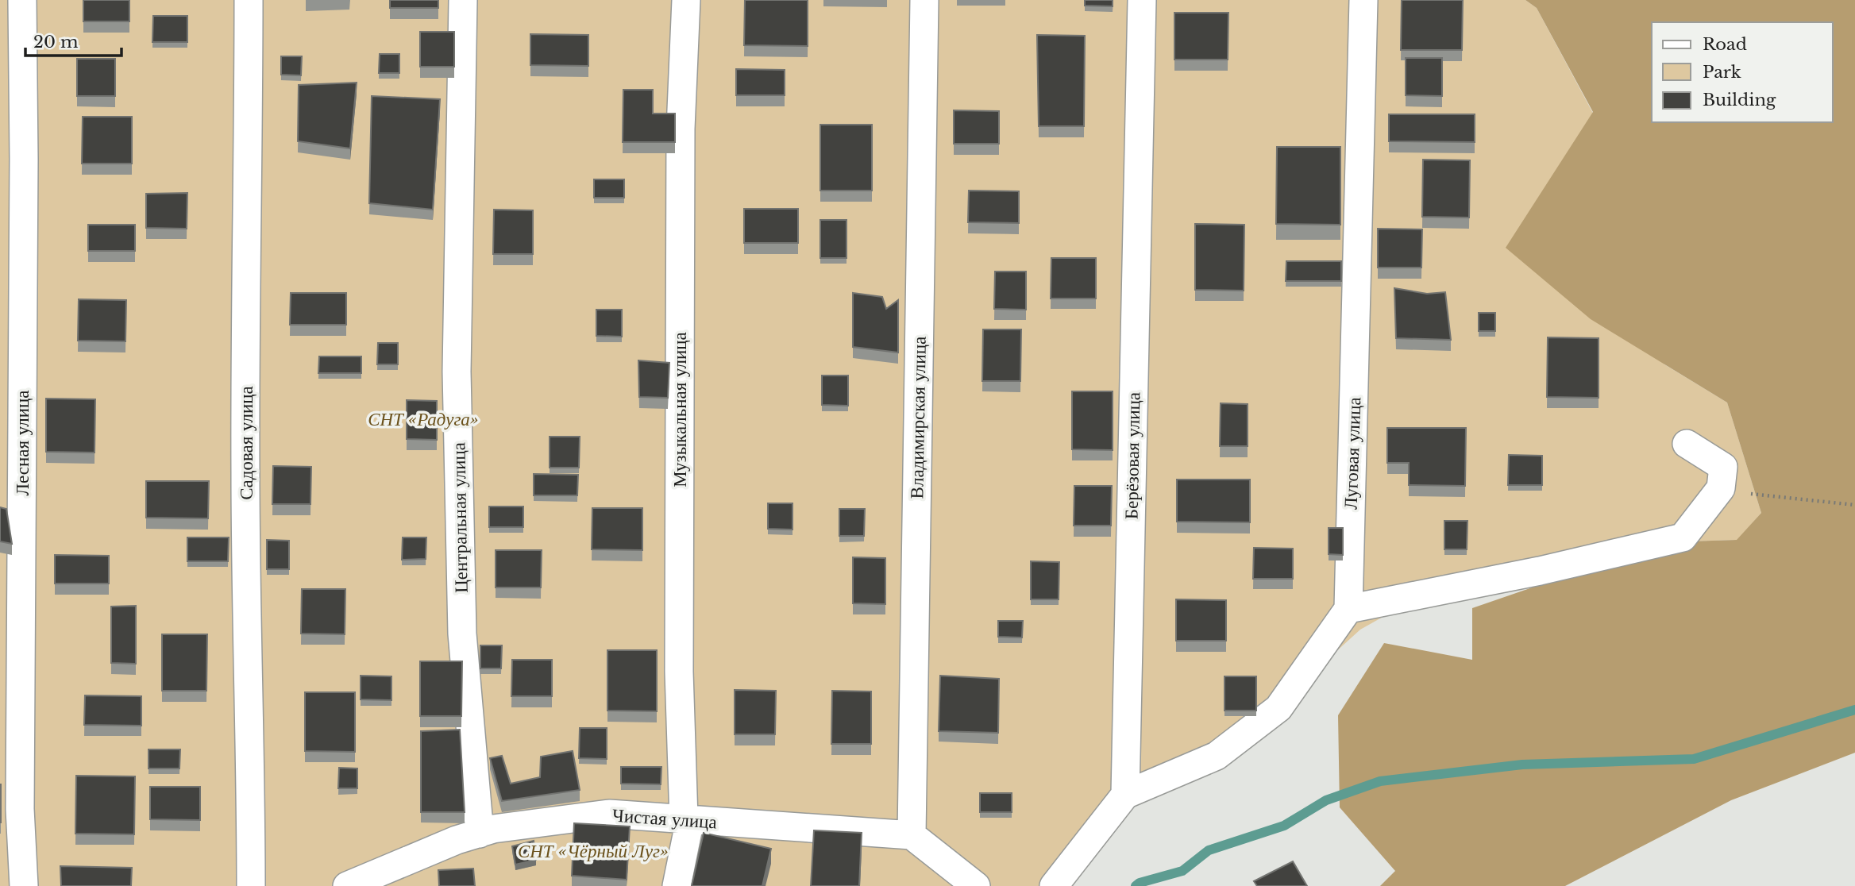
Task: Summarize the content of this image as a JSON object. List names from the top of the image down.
{
  "streets": {
    "street": [
      "Музыкальная улица",
      "Владимирская улица",
      "Лесная улица",
      "Садовая улица",
      "Луговая улица",
      "Берёзовая улица",
      "Центральная улица",
      "Чистая улица"
    ]
  },
  "crossings": [
    ["Музыкальная улица", "Чистая улица"],
    ["Владимирская улица", "Чистая улица"],
    ["Центральная улица", "Чистая улица"]
  ],
  "parks": ["СНТ «Радуга»", "СНТ «Чёрный Луг»"],
  "legend": ["Road", "Park", "Building"],
  "scale_bar": "20 m"
}
